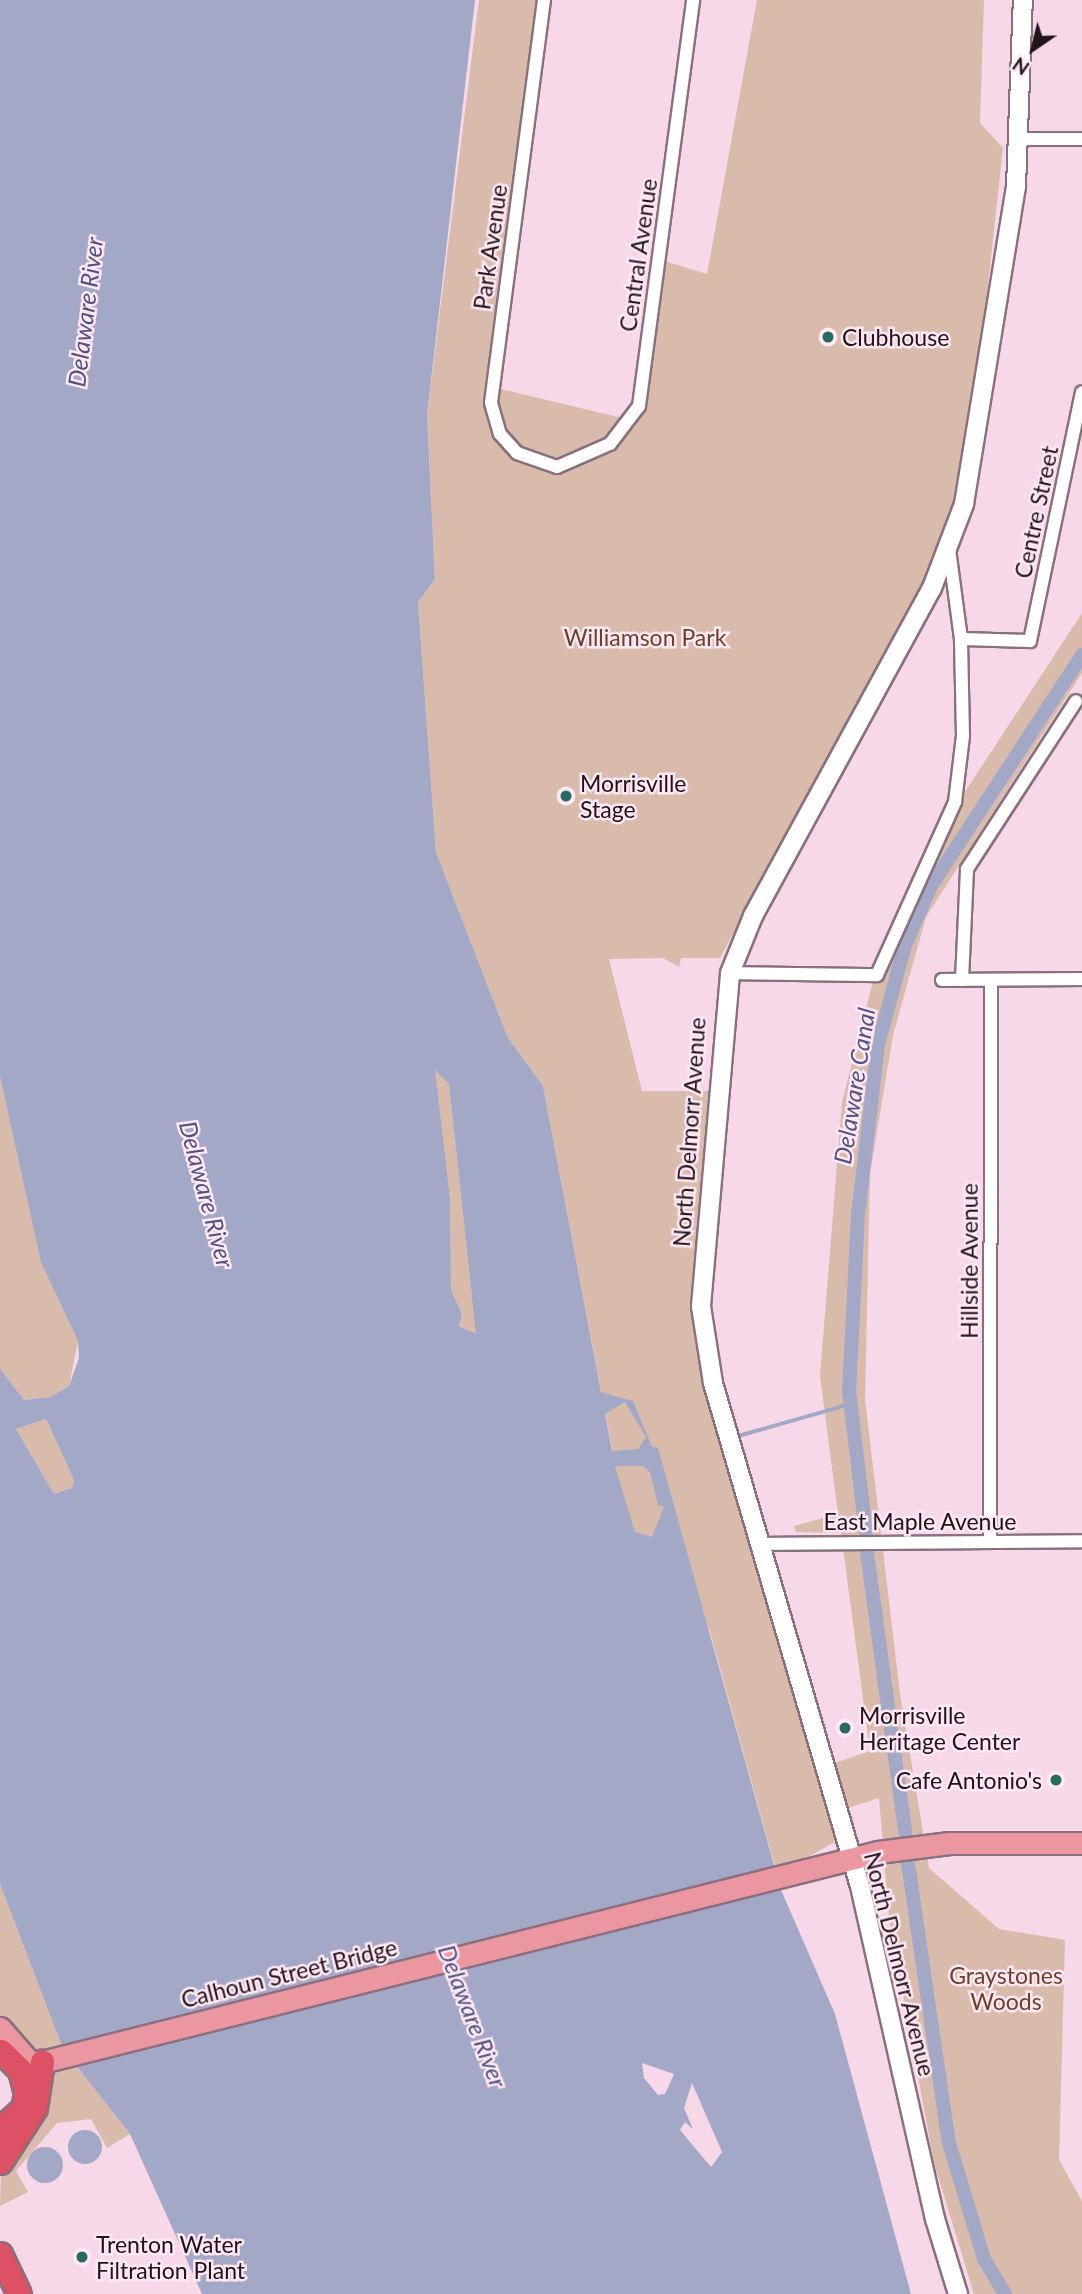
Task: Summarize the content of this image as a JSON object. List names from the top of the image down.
{
  "streets": {
    "main road": ["North Delmorr Avenue", "Calhoun Street Bridge"],
    "street": [
      "Park Avenue",
      "Central Avenue",
      "Centre Street",
      "Hillside Avenue",
      "East Maple Avenue"
    ]
  },
  "crossings": [
    ["Park Avenue", "Central Avenue"],
    ["North Delmorr Avenue", "East Maple Avenue"],
    ["North Delmorr Avenue", "Calhoun Street Bridge"],
    ["Hillside Avenue", "East Maple Avenue"]
  ],
  "water": ["Delaware River", "Delaware Canal"],
  "parks": ["Williamson Park", "Graystones Woods"],
  "places": [
    "Clubhouse",
    "Morrisville Stage",
    "Morrisville Heritage Center",
    "Cafe Antonio's",
    "Trenton Water Filtration Plant"
  ],
  "north": "bottom left"
}
